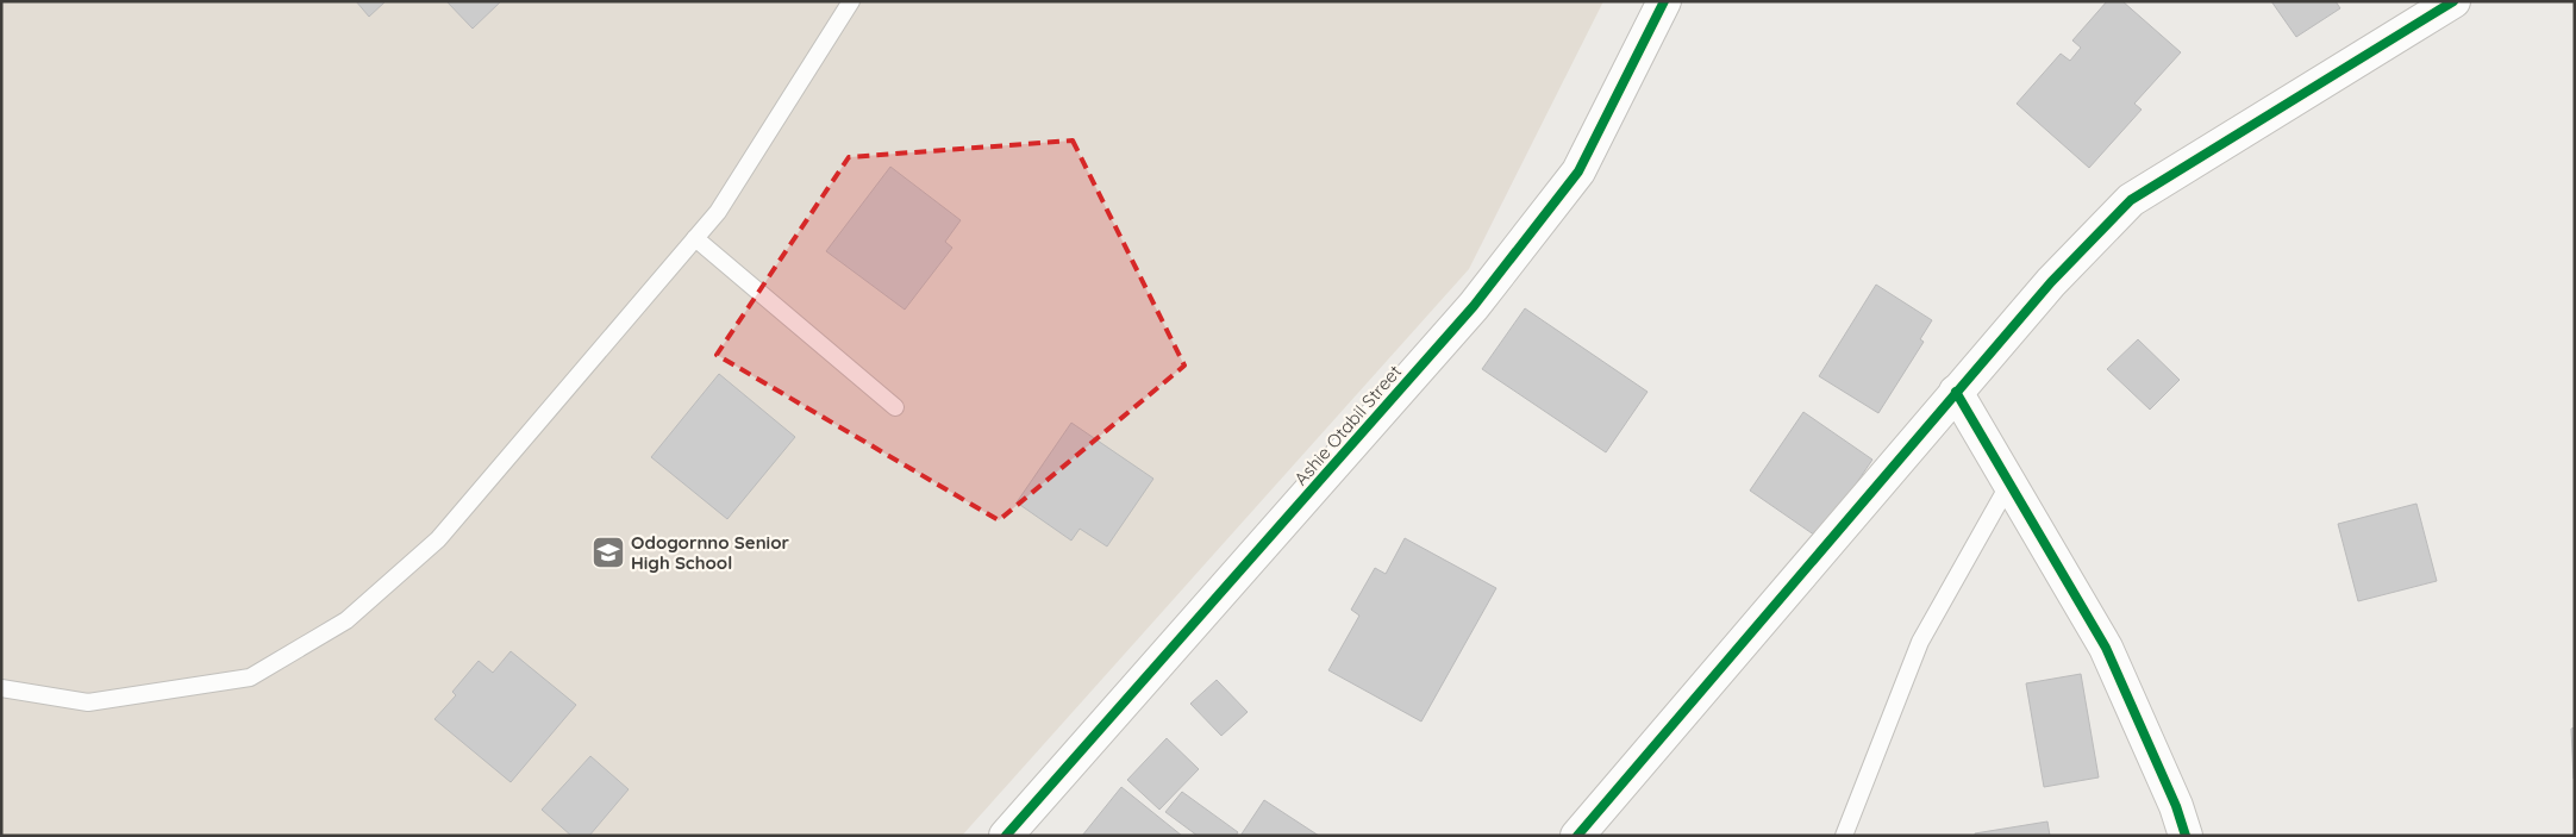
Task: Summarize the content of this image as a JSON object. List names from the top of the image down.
{
  "streets": {
    "street": ["Ashie Otabil Street"]
  },
  "places": {
    "school or university": ["Odogornno Senior High School"]
  }
}
